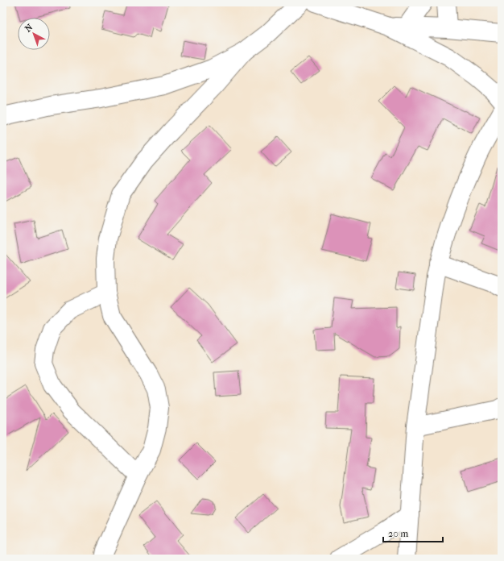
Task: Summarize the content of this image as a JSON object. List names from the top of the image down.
{
  "scale_bar": "20 m",
  "north": "top left"
}
